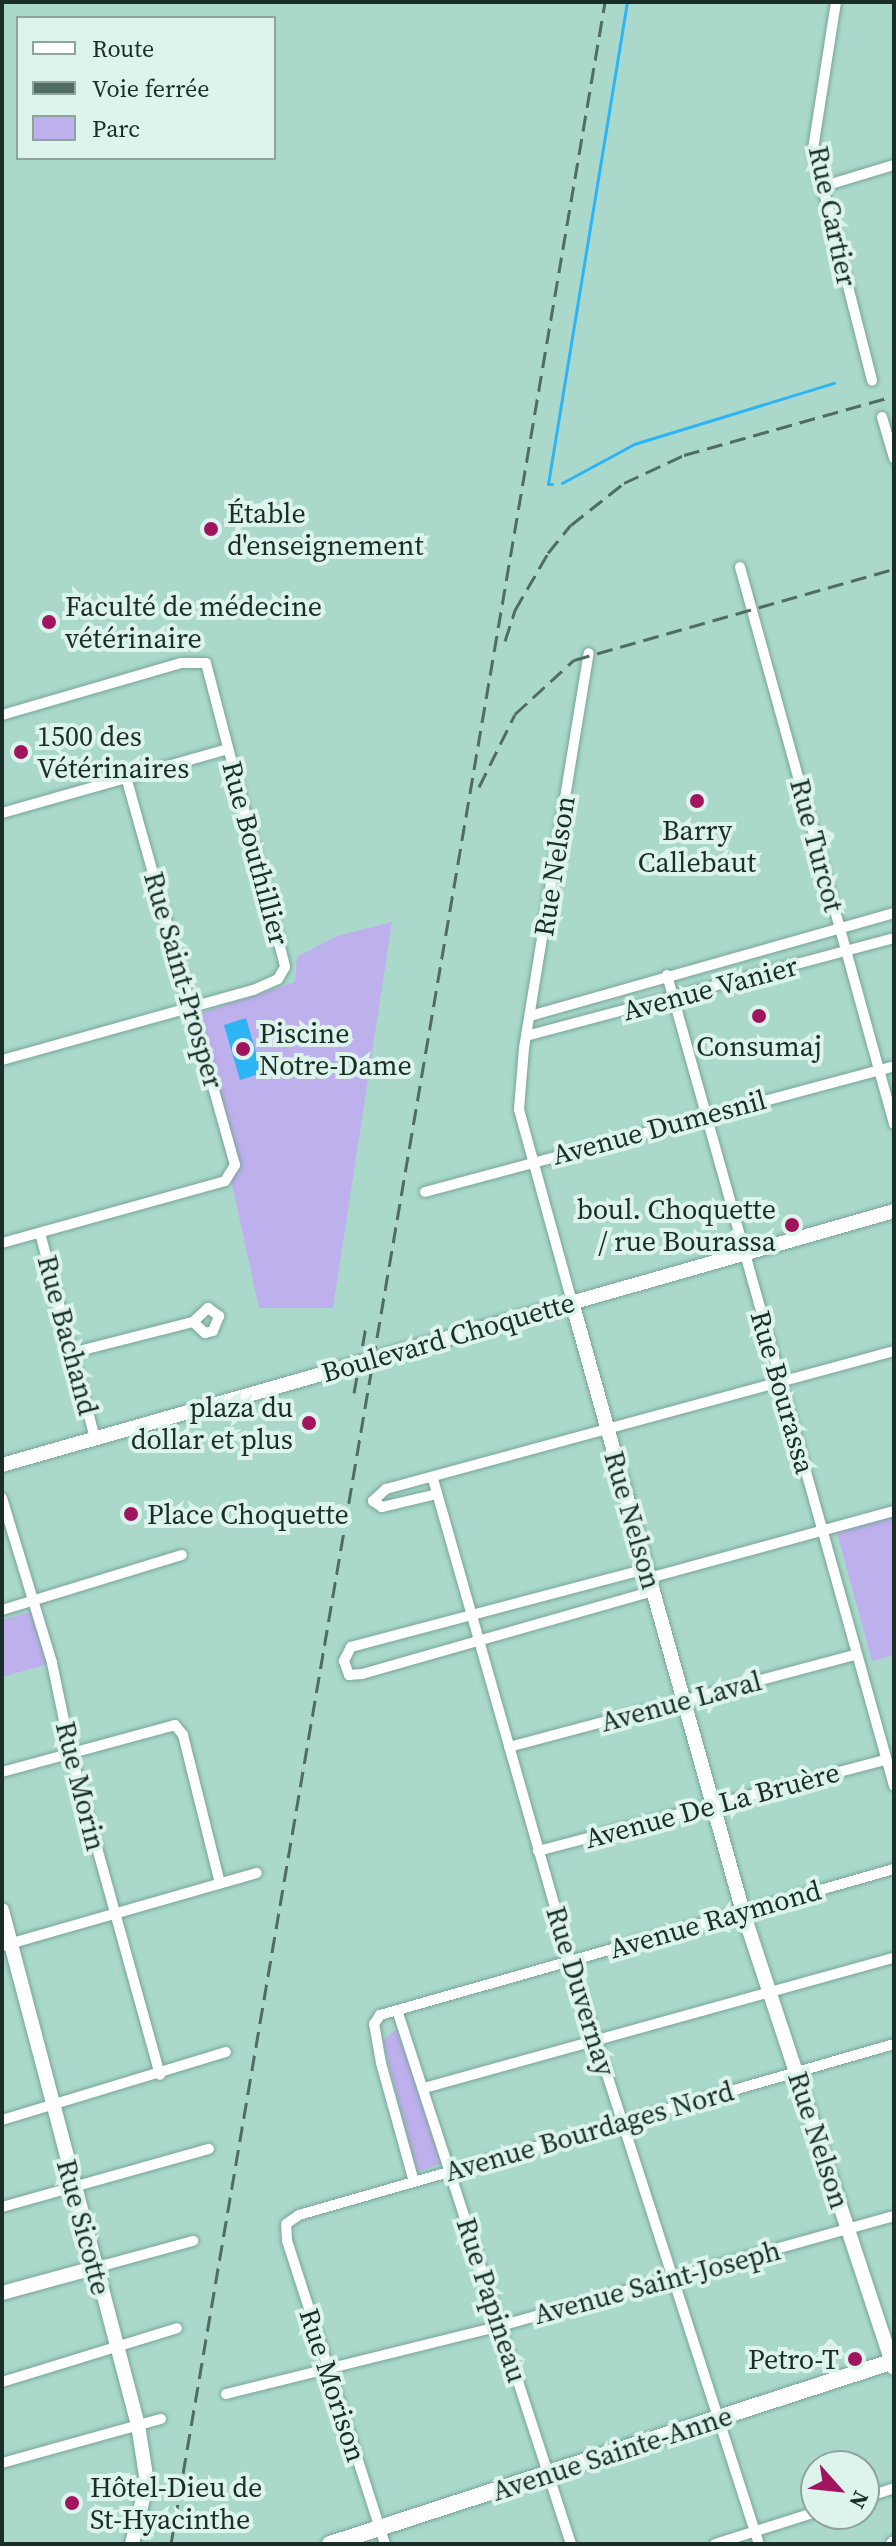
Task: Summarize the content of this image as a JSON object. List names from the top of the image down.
{
  "streets": {
    "main road": ["Avenue Sainte-Anne"],
    "street": [
      "Rue Cartier",
      "Rue Turcot",
      "Rue Bouthillier",
      "Rue Nelson",
      "Rue Saint-Prosper",
      "Avenue Vanier",
      "Avenue Dumesnil",
      "Rue Bachand",
      "Boulevard Choquette",
      "Rue Bourassa",
      "Avenue Laval",
      "Rue Morin",
      "Avenue De La Bruère",
      "Avenue Raymond",
      "Rue Duvernay",
      "Avenue Bourdages Nord",
      "Rue Sicotte",
      "Avenue Saint-Joseph",
      "Rue Papineau",
      "Rue Morison"
    ]
  },
  "crossings": [
    ["Rue Turcot", "Avenue Vanier"],
    ["Rue Turcot", "Avenue Dumesnil"],
    ["Rue Bouthillier", "Rue Saint-Prosper"],
    ["Rue Nelson", "Avenue Vanier"],
    ["Rue Nelson", "Avenue Dumesnil"],
    ["Rue Nelson", "Boulevard Choquette"],
    ["Rue Nelson", "Avenue Laval"],
    ["Rue Nelson", "Avenue De La Bruère"],
    ["Rue Nelson", "Avenue Raymond"],
    ["Rue Nelson", "Avenue Bourdages Nord"],
    ["Rue Nelson", "Avenue Saint-Joseph"],
    ["Rue Nelson", "Avenue Sainte-Anne"],
    ["Rue Saint-Prosper", "Rue Bachand"],
    ["Avenue Vanier", "Rue Bourassa"],
    ["Avenue Dumesnil", "Rue Bourassa"],
    ["Rue Bachand", "Boulevard Choquette"],
    ["Boulevard Choquette", "Rue Bourassa"],
    ["Rue Bourassa", "Avenue Laval"],
    ["Rue Bourassa", "Avenue De La Bruère"],
    ["Avenue Laval", "Rue Duvernay"],
    ["Avenue De La Bruère", "Rue Duvernay"],
    ["Avenue Raymond", "Rue Duvernay"],
    ["Avenue Raymond", "Rue Papineau"],
    ["Rue Duvernay", "Avenue Bourdages Nord"],
    ["Rue Duvernay", "Avenue Saint-Joseph"],
    ["Rue Duvernay", "Avenue Sainte-Anne"],
    ["Avenue Bourdages Nord", "Rue Papineau"],
    ["Avenue Bourdages Nord", "Rue Morison"],
    ["Avenue Saint-Joseph", "Rue Papineau"],
    ["Avenue Saint-Joseph", "Rue Morison"],
    ["Rue Papineau", "Avenue Sainte-Anne"],
    ["Rue Morison", "Avenue Sainte-Anne"]
  ],
  "places": [
    "Étable d'enseignement",
    "Faculté de médecine vétérinaire",
    "1500 des Vétérinaires",
    "Barry Callebaut",
    "Consumaj",
    "Piscine Notre-Dame",
    "boul. Choquette / rue Bourassa",
    "plaza du dollar et plus",
    "Place Choquette",
    "Petro-T",
    "Hôtel-Dieu de St-Hyacinthe"
  ],
  "legend": ["Route", "Voie ferrée", "Parc"],
  "north": "bottom right"
}
